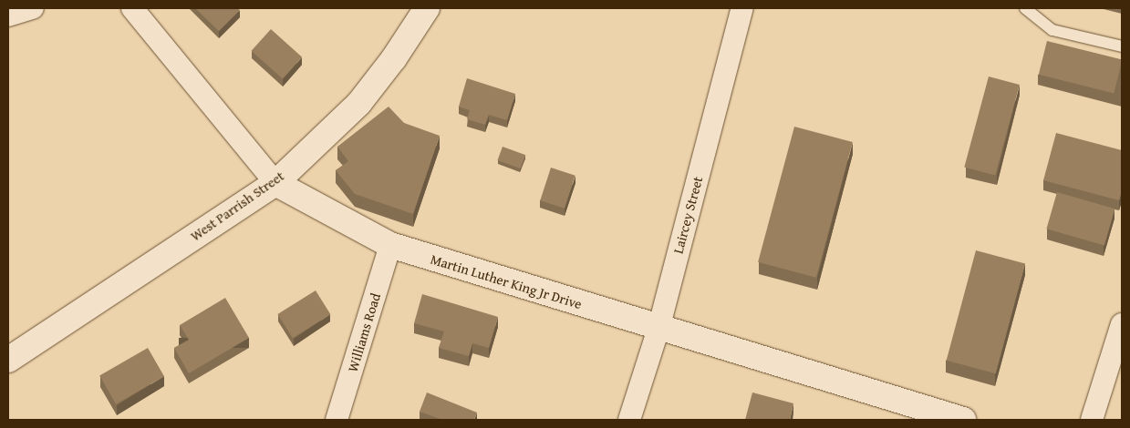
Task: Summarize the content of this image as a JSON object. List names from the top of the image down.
{
  "streets": {
    "street": [
      "West Parrish Street",
      "Laircey Street",
      "Martin Luther King Jr Drive",
      "Williams Road"
    ]
  },
  "crossings": [
    ["West Parrish Street", "Martin Luther King Jr Drive"],
    ["Laircey Street", "Martin Luther King Jr Drive"],
    ["Martin Luther King Jr Drive", "Williams Road"]
  ]
}
